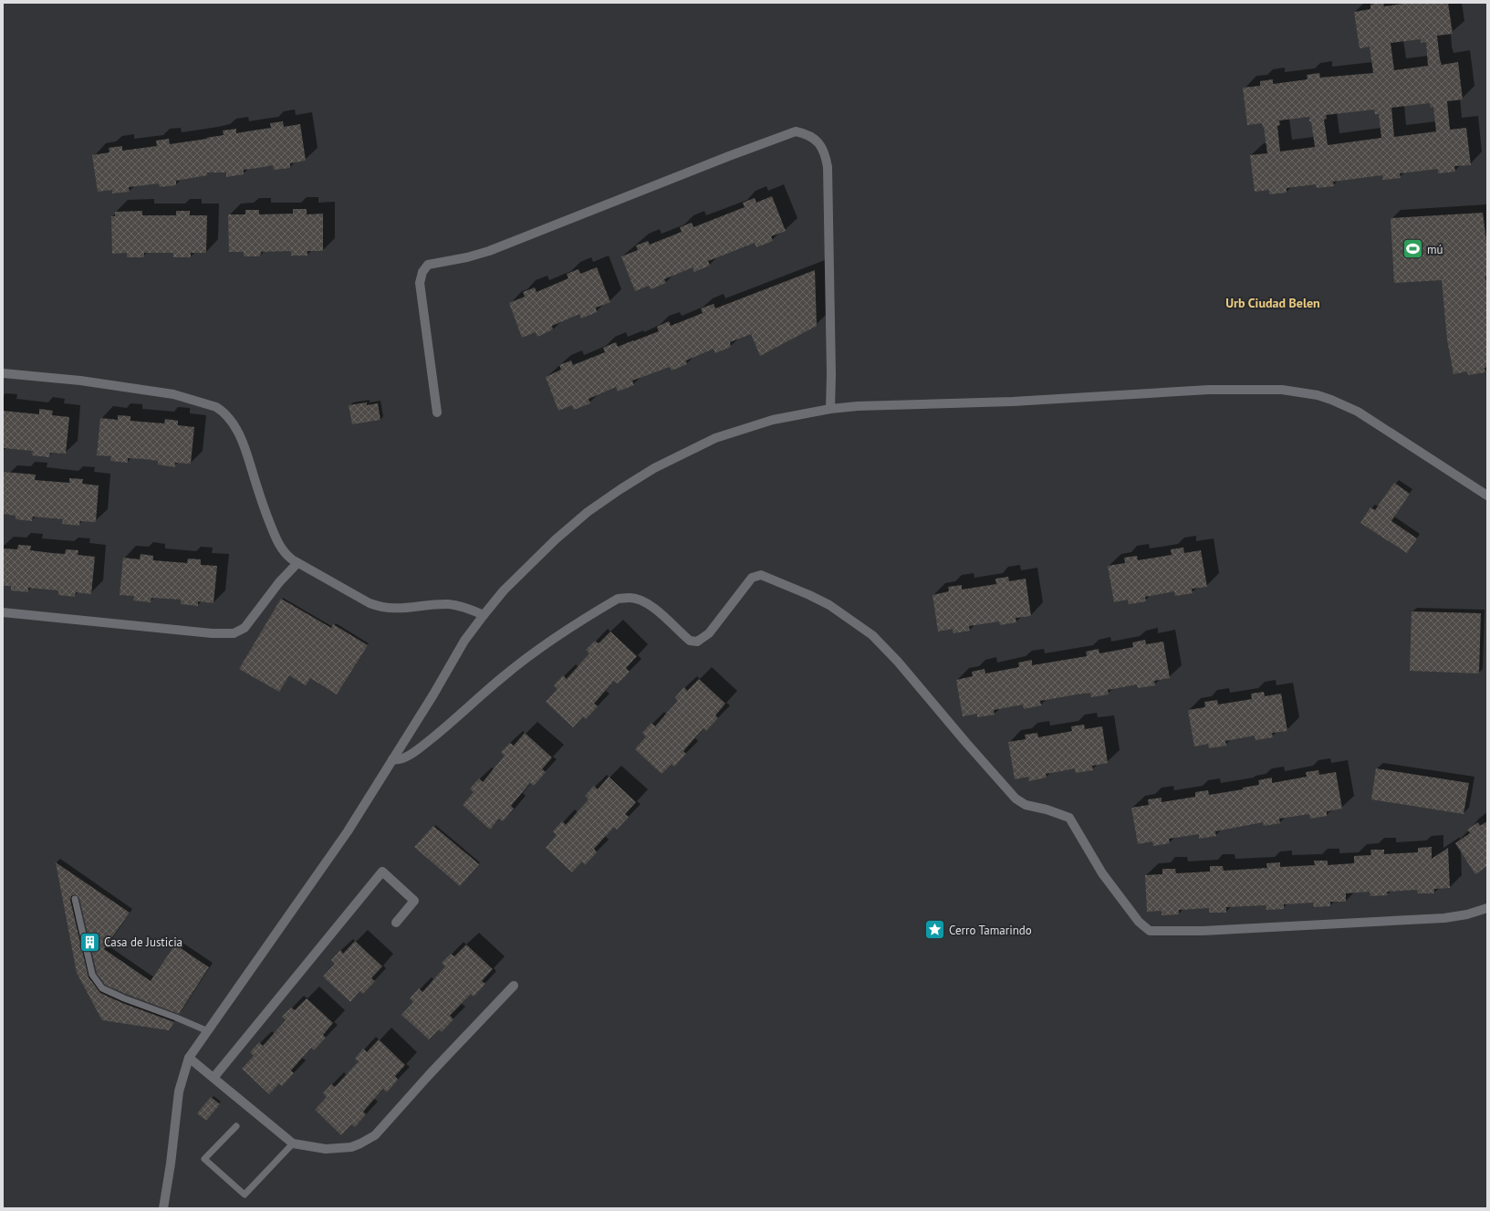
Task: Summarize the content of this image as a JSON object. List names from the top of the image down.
{
  "districts": ["Urb Ciudad Belen"],
  "places": {
    "sports": ["mú"],
    "place": ["Cerro Tamarindo"],
    "building": ["Casa de Justicia"]
  }
}
